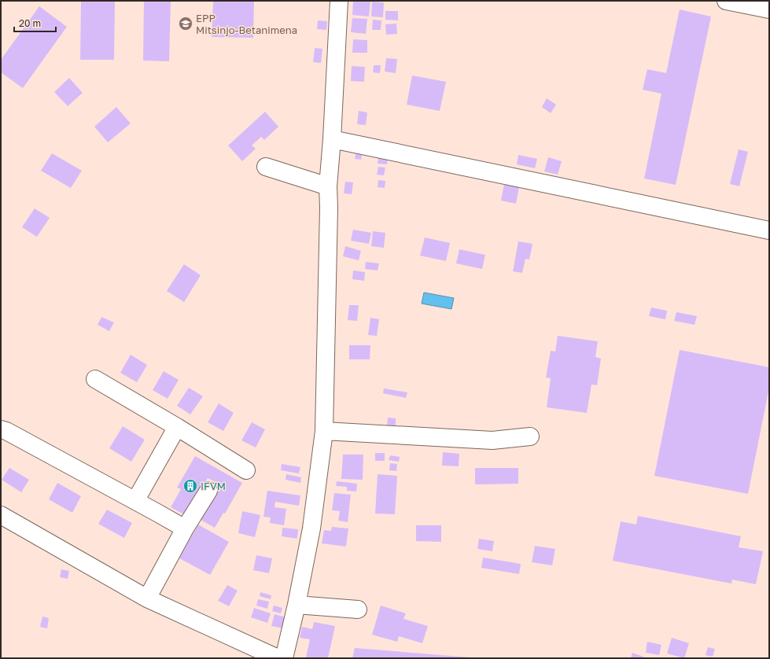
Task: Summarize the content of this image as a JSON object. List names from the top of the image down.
{
  "places": {
    "school or university": ["EPP Mitsinjo-Betanimena"],
    "building": ["IFVM"]
  },
  "scale_bar": "20 m"
}
